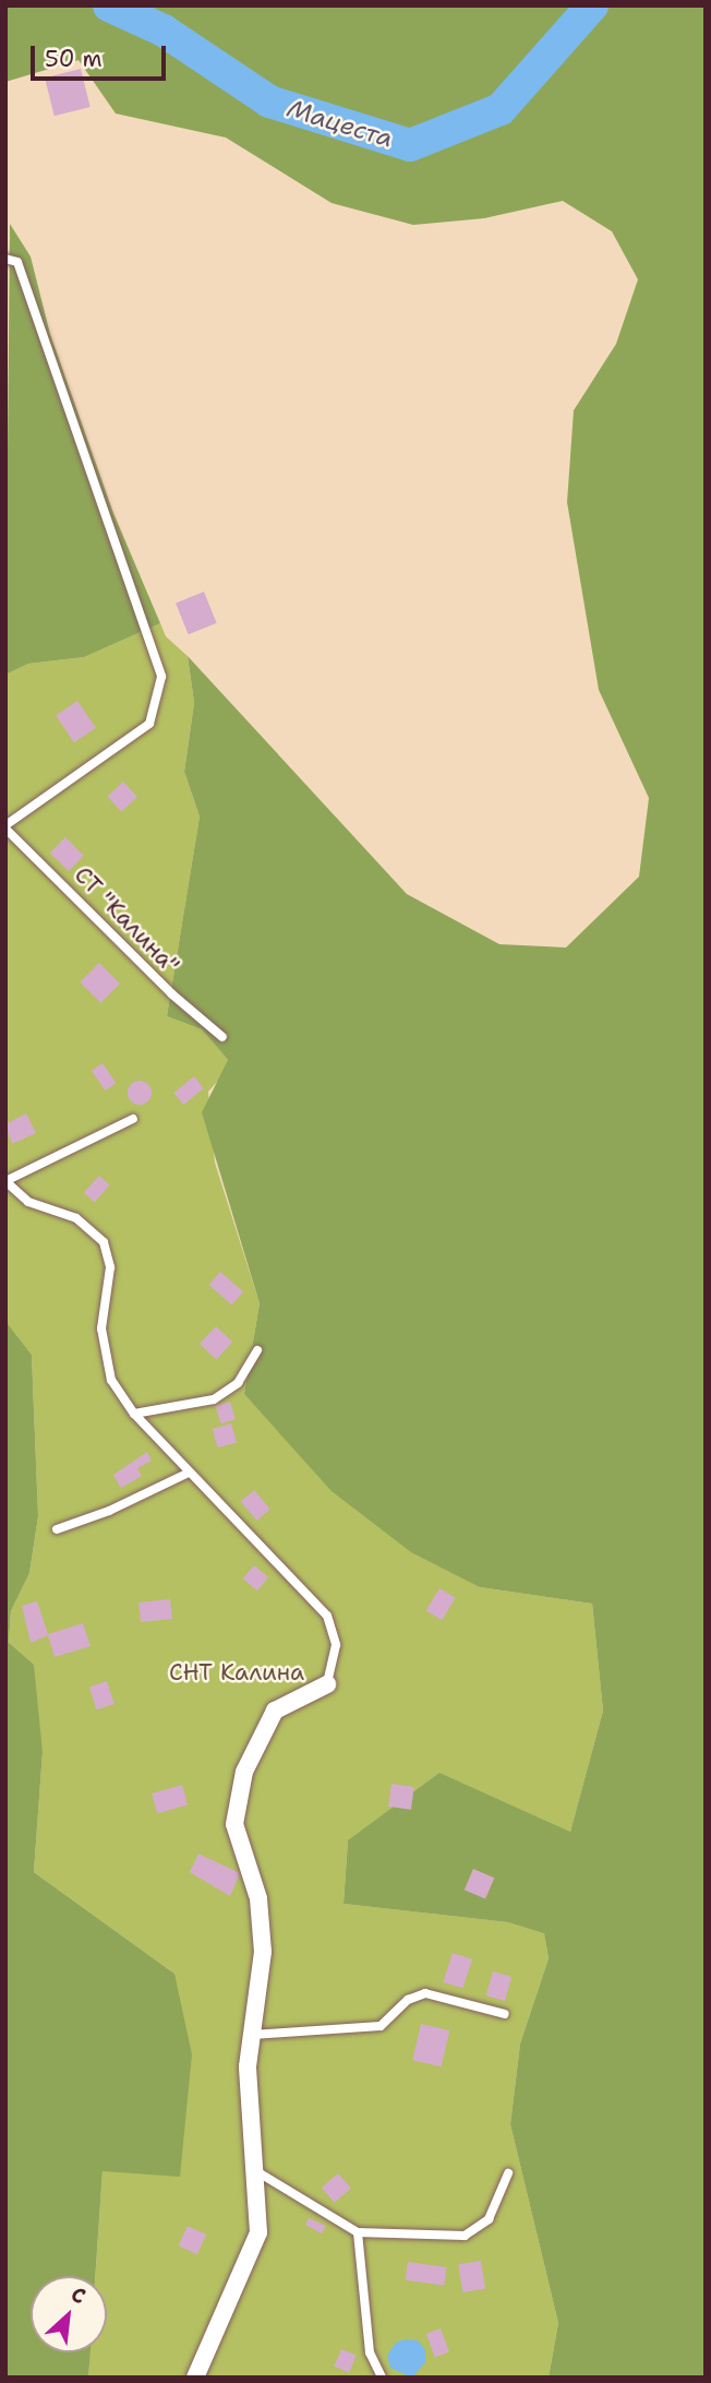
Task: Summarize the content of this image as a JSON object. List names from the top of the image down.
{
  "streets": {
    "lane": ["СТ \"Калина\""]
  },
  "water": ["Мацеста"],
  "parks": ["СНТ Калина"],
  "scale_bar": "50 m",
  "north": "top right"
}
